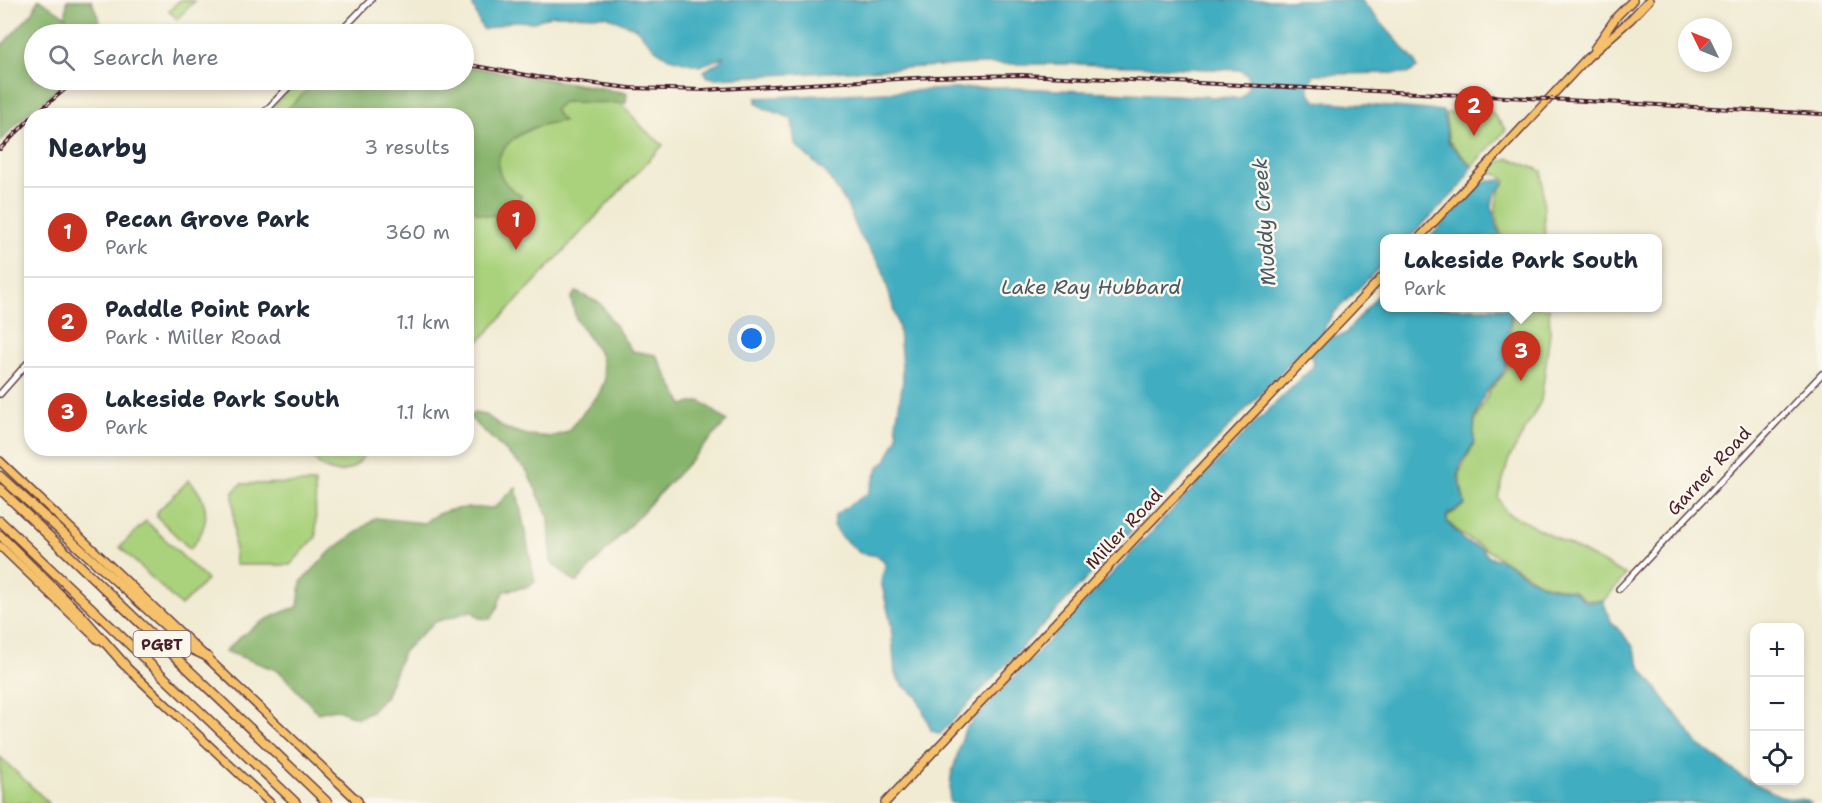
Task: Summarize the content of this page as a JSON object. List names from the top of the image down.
{
  "streets": {
    "highway": ["PGBT"],
    "main road": ["Miller Road"],
    "street": ["Garner Road"]
  },
  "water": ["Muddy Creek", "Lake Ray Hubbard"],
  "north": "top left",
  "page": {
    "search": "Search here",
    "pins": ["2", "1", "3"],
    "heading": ["Nearby", "3 results"],
    "list": [
      {
        "mark": "1",
        "name": "Pecan Grove Park",
        "note": "Park",
        "value": "360 m"
      },
      {
        "mark": "2",
        "name": "Paddle Point Park",
        "note": "Park · Miller Road",
        "value": "1.1 km"
      },
      {
        "mark": "3",
        "name": "Lakeside Park South",
        "note": "Park",
        "value": "1.1 km"
      }
    ],
    "popup": ["Lakeside Park South", "Park"],
    "map_buttons": ["+", "−"]
  }
}
